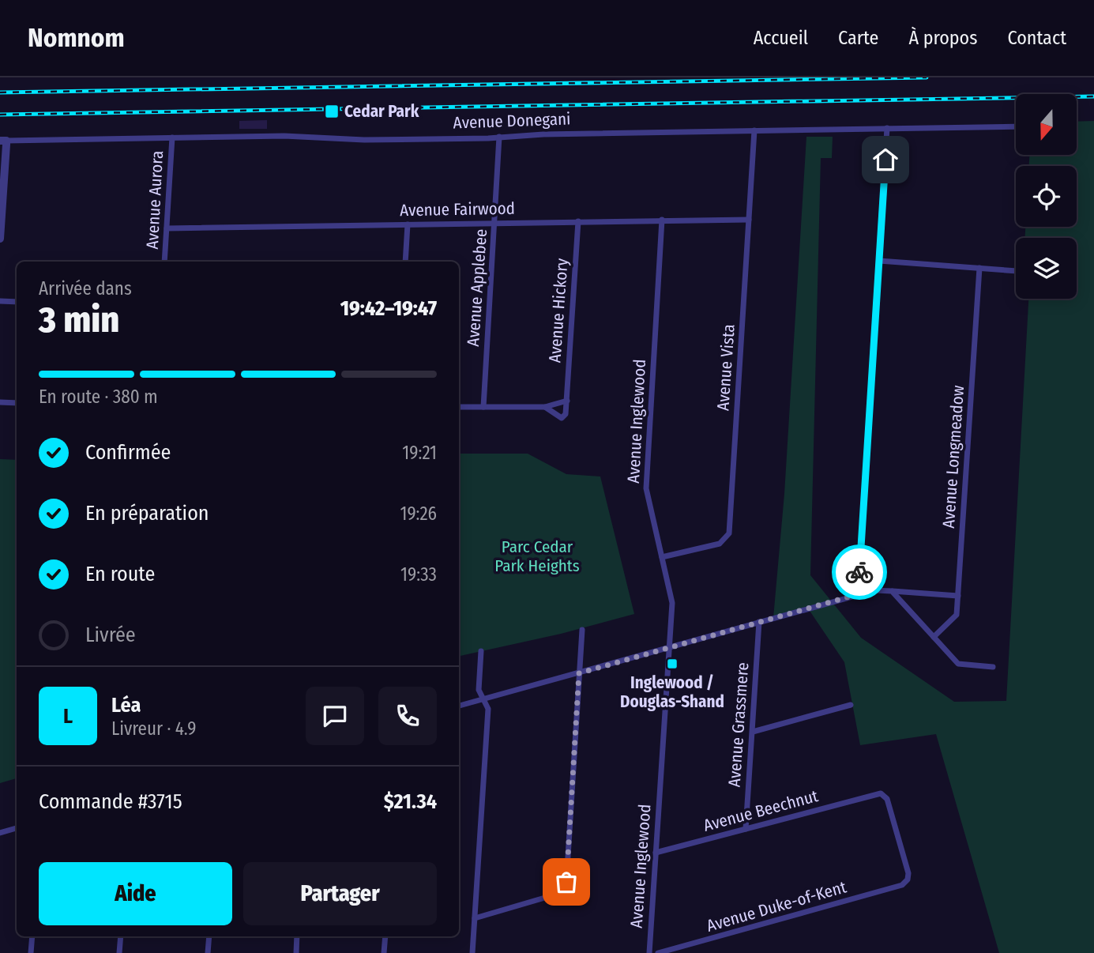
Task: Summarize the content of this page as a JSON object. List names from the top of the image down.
{
  "streets": {
    "street": [
      "Avenue Donegani",
      "Avenue Aurora",
      "Avenue Fairwood",
      "Avenue Applebee",
      "Avenue Hickory",
      "Avenue Vista",
      "Avenue Inglewood",
      "Avenue Longmeadow",
      "Avenue Grassmere",
      "Avenue Beechnut",
      "Avenue Duke-of-Kent"
    ]
  },
  "crossings": [
    ["Avenue Donegani", "Avenue Aurora"],
    ["Avenue Donegani", "Avenue Applebee"],
    ["Avenue Donegani", "Avenue Vista"],
    ["Avenue Aurora", "Avenue Fairwood"],
    ["Avenue Fairwood", "Avenue Applebee"],
    ["Avenue Fairwood", "Avenue Hickory"],
    ["Avenue Fairwood", "Avenue Vista"],
    ["Avenue Fairwood", "Avenue Inglewood"],
    ["Avenue Vista", "Avenue Inglewood"],
    ["Avenue Inglewood", "Avenue Beechnut"],
    ["Avenue Grassmere", "Avenue Beechnut"],
    ["Avenue Beechnut", "Avenue Duke-of-Kent"]
  ],
  "parks": ["Parc Cedar Park Heights"],
  "places": {
    "transit": ["Cedar Park", "Inglewood / Douglas-Shand"]
  },
  "north": "bottom",
  "page": {
    "header": "Nomnom",
    "nav": [
      "Accueil",
      "Carte",
      "À propos",
      "Contact"
    ],
    "heading": ["3 min", "Arrivée dans", "19:42–19:47"],
    "panel": [
      "Léa",
      "Livreur · 4.9",
      "Commande #3715",
      "$21.34"
    ],
    "bar": "En route · 380 m",
    "list": [
      ["Confirmée", "19:21"],
      ["En préparation", "19:26"],
      ["En route", "19:33"],
      "Livrée"
    ],
    "round": "L",
    "buttons": ["Aide", "Partager"]
  }
}
